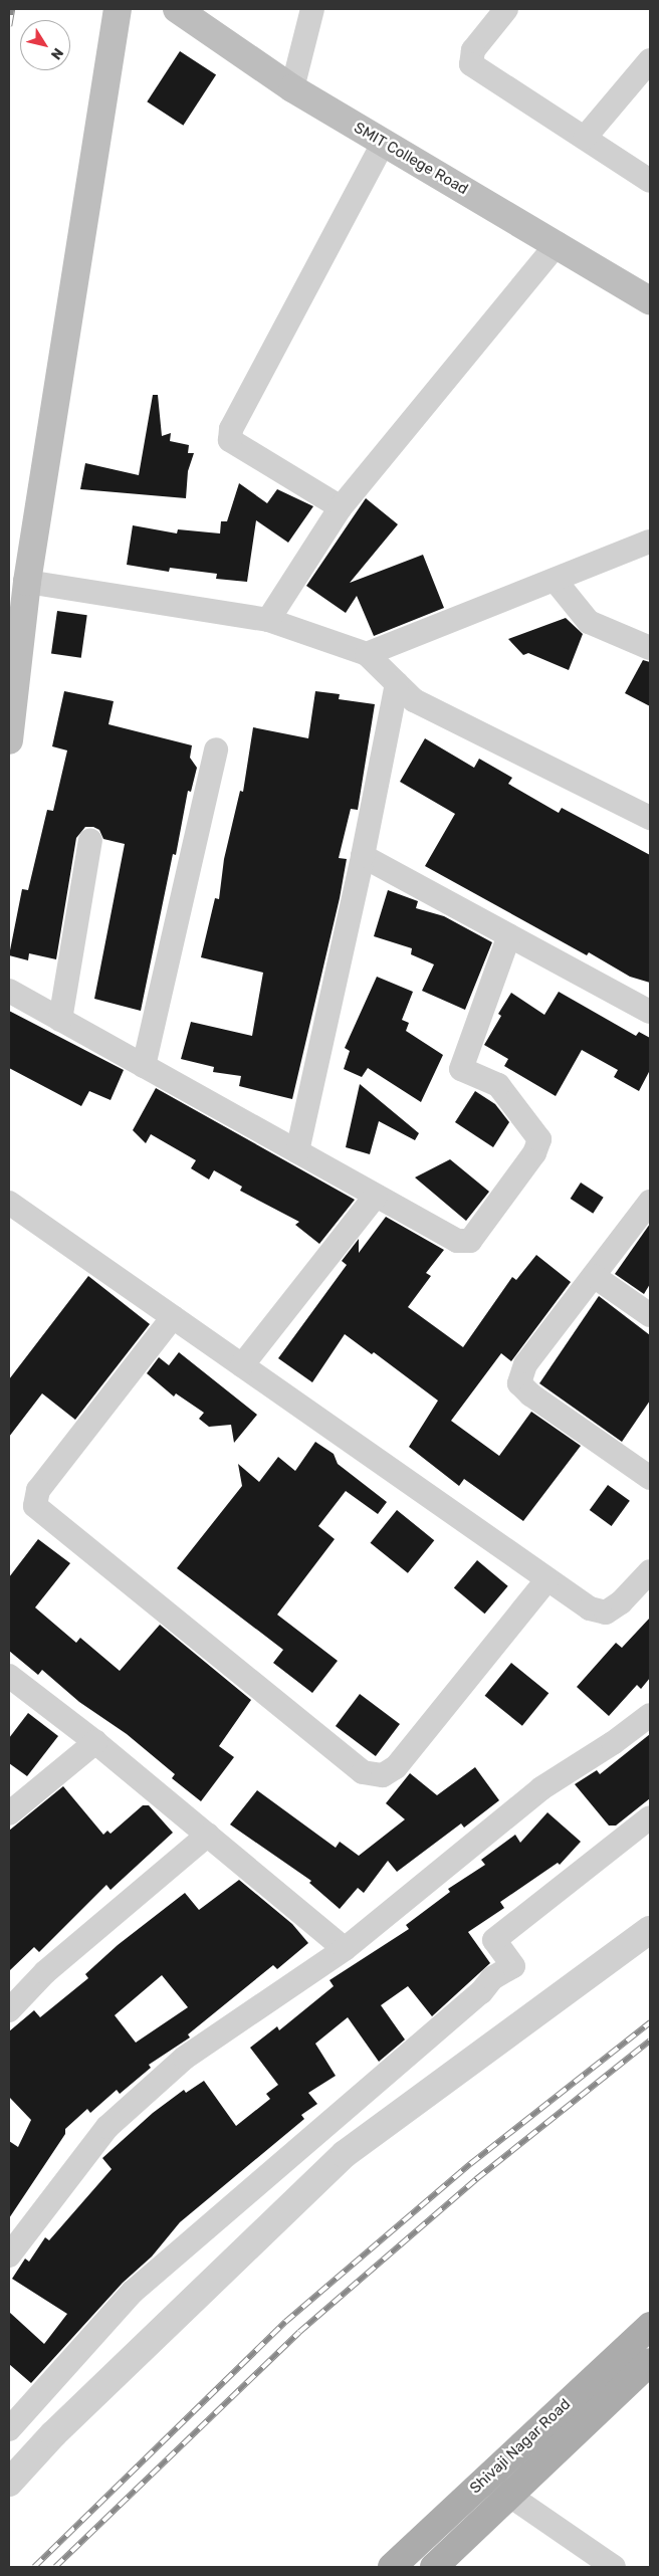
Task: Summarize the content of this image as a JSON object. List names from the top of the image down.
{
  "streets": {
    "main road": ["SMIT College Road", "Shivaji Nagar Road"]
  },
  "north": "bottom right"
}
